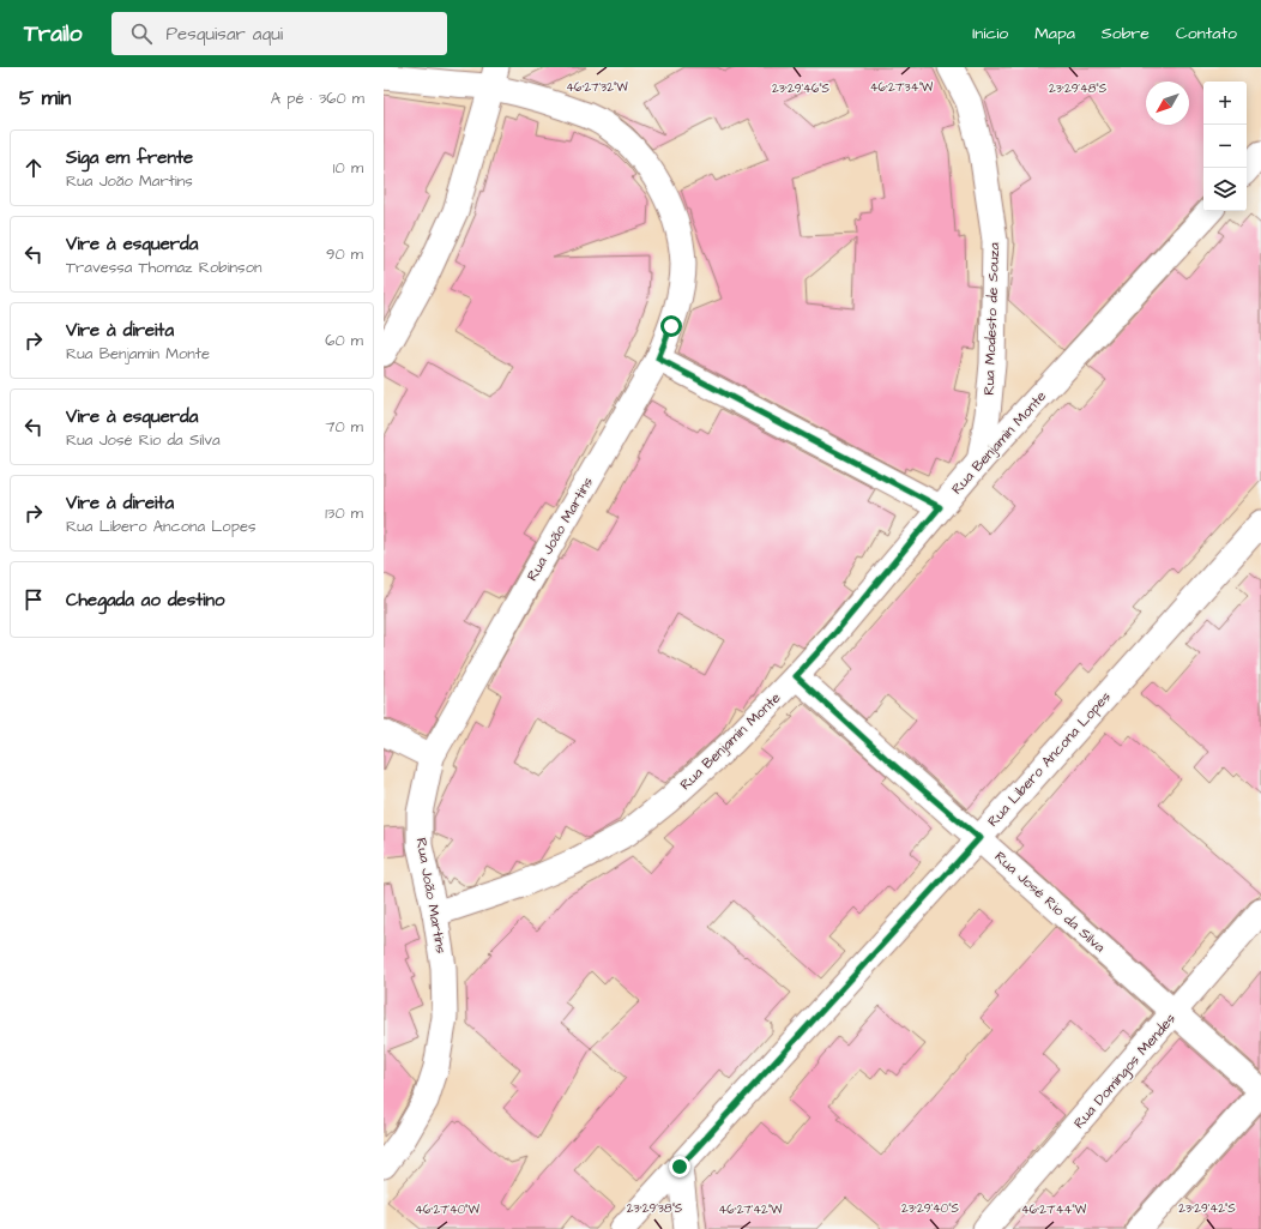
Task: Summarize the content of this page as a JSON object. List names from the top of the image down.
{
  "streets": {
    "street": [
      "Rua Modesto de Souza",
      "Rua Benjamin Monte",
      "Rua João Martins",
      "Rua Libero Ancona Lopes",
      "Rua José Rio da Silva",
      "Rua Domingos Mendes"
    ]
  },
  "crossings": [
    ["Rua Modesto de Souza", "Rua Benjamin Monte"],
    ["Rua Benjamin Monte", "Rua João Martins"],
    ["Rua Benjamin Monte", "Rua José Rio da Silva"],
    ["Rua Libero Ancona Lopes", "Rua José Rio da Silva"],
    ["Rua José Rio da Silva", "Rua Domingos Mendes"]
  ],
  "north": "bottom left",
  "page": {
    "header": "Trailo",
    "search": "Pesquisar aqui",
    "nav": [
      "Início",
      "Mapa",
      "Sobre",
      "Contato"
    ],
    "heading": ["5 min", "A pé · 360 m"],
    "map_buttons": ["+", "−"],
    "list": [
      ["Siga em frente", "Rua João Martins", "10 m"],
      ["Vire à esquerda", "Travessa Thomaz Robinson", "90 m"],
      ["Vire à direita", "Rua Benjamin Monte", "60 m"],
      ["Vire à esquerda", "Rua José Rio da Silva", "70 m"],
      ["Vire à direita", "Rua Libero Ancona Lopes", "130 m"],
      "Chegada ao destino"
    ]
  },
  "coordinates": [
    "46°27'32\"W",
    "46°27'34\"W",
    "23°29'46\"S",
    "23°29'48\"S",
    "23°29'38\"S",
    "23°29'40\"S",
    "23°29'42\"S",
    "46°27'40\"W",
    "46°27'42\"W",
    "46°27'44\"W"
  ]
}
